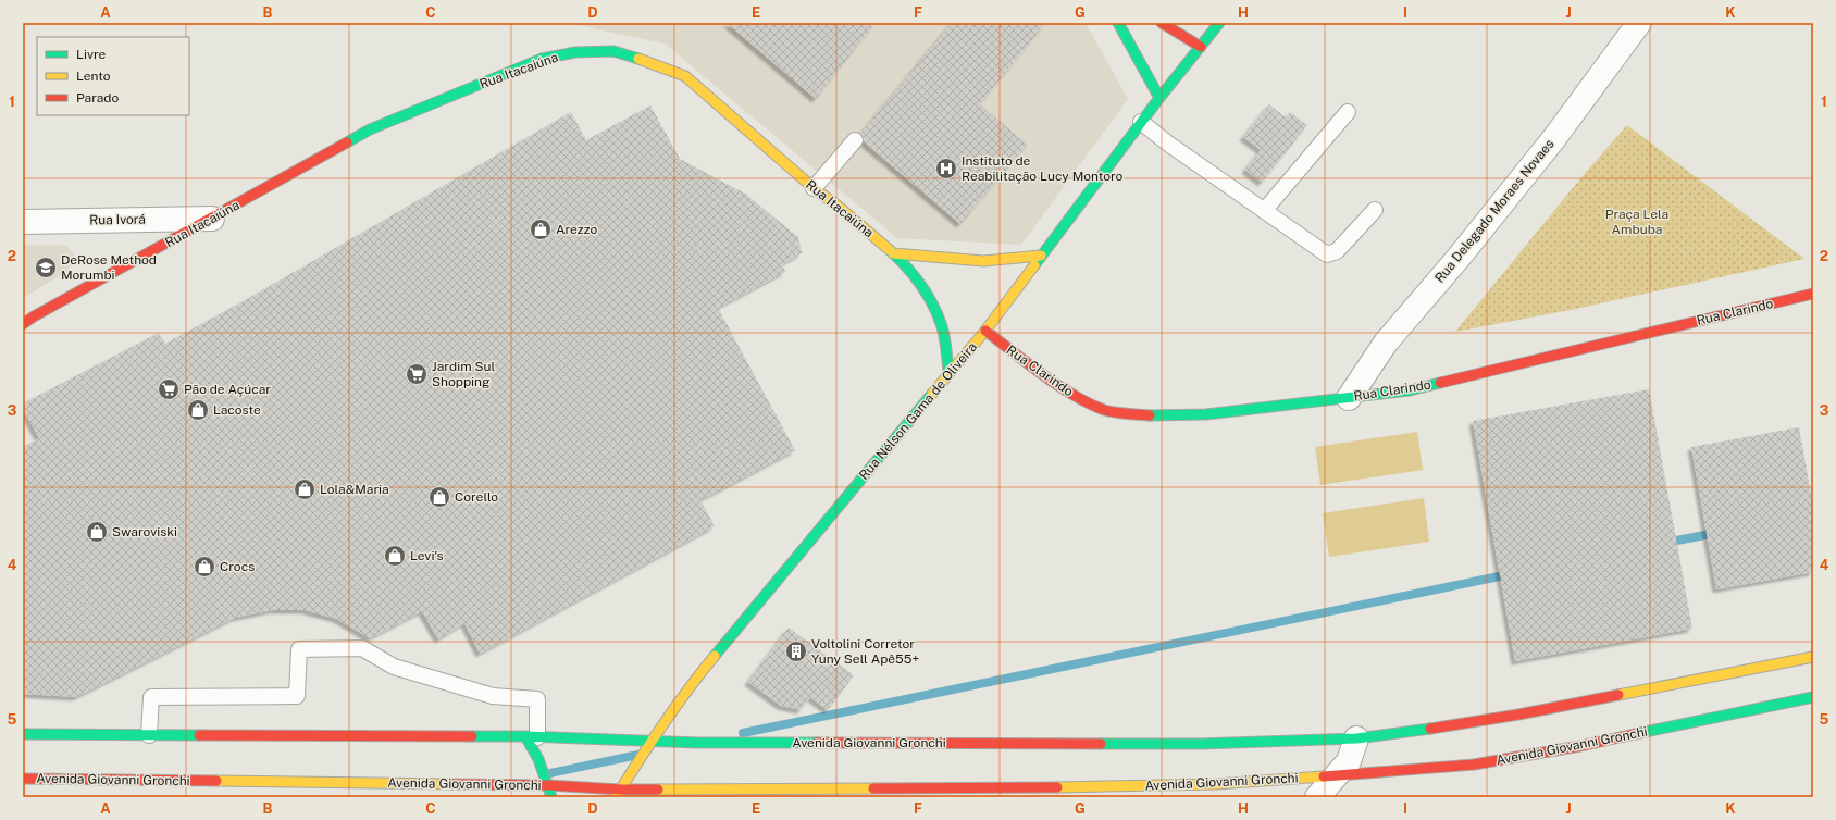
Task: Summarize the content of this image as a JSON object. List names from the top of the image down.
{
  "streets": {
    "main road": [
      "Rua Itacaiúna",
      "Rua Clarindo",
      "Rua Nélson Gama de Oliveira",
      "Avenida Giovanni Gronchi"
    ],
    "street": ["Rua Delegado Moraes Novaes", "Rua Ivorá"]
  },
  "crossings": [
    ["Rua Itacaiúna", "Rua Ivorá"],
    ["Rua Itacaiúna", "Rua Nélson Gama de Oliveira"],
    ["Rua Delegado Moraes Novaes", "Rua Clarindo"],
    ["Rua Clarindo", "Rua Nélson Gama de Oliveira"],
    ["Rua Nélson Gama de Oliveira", "Avenida Giovanni Gronchi"]
  ],
  "parks": ["Praça Lela Ambuba"],
  "places": {
    "hospital": ["Instituto de Reabilitação Lucy Montoro"],
    "shop": [
      "Arezzo",
      "Lacoste",
      "Lola&Maria",
      "Corello",
      "Swaroviski",
      "Levi's",
      "Crocs"
    ],
    "school or university": ["DeRose Method Morumbi"],
    "supermarket": ["Jardim Sul Shopping", "Pão de Açúcar"],
    "building": ["Voltolini Corretor Yuny Sell Apê55+"]
  },
  "legend": ["Livre", "Lento", "Parado"],
  "grid": {
    "columns": [
      "A",
      "B",
      "C",
      "D",
      "E",
      "F",
      "G",
      "H",
      "I",
      "J",
      "K"
    ],
    "rows": [
      "1",
      "2",
      "3",
      "4",
      "5"
    ]
  }
}
